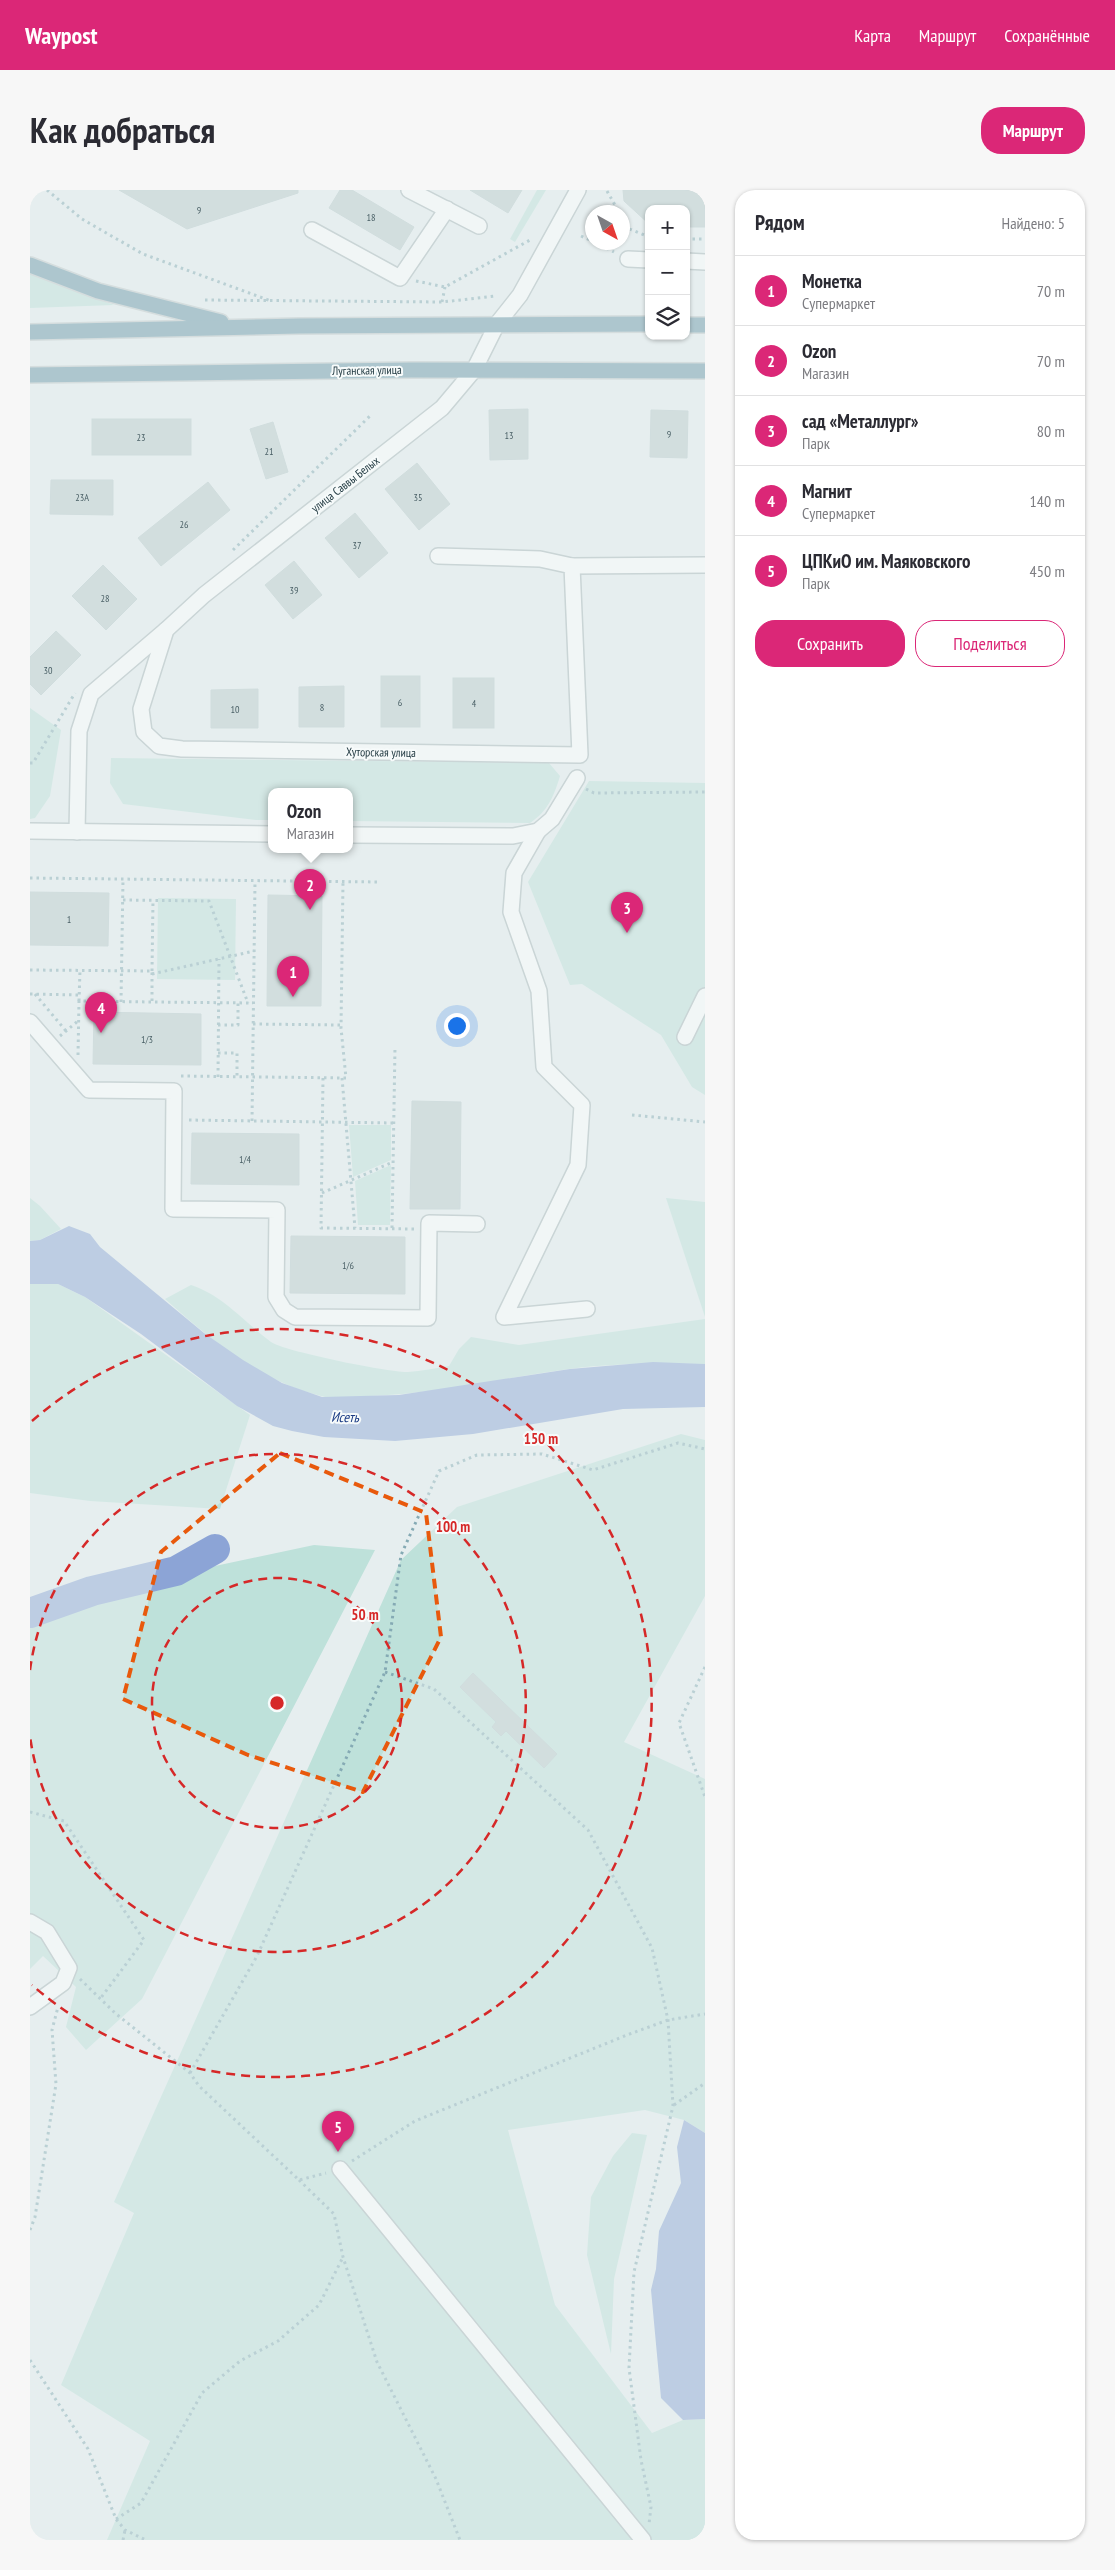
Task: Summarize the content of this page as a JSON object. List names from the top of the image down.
{
  "streets": {
    "main road": ["Луганская улица"],
    "street": ["улица Саввы Белых", "Хуторская улица"]
  },
  "crossings": [
    ["Луганская улица", "улица Саввы Белых"],
    ["улица Саввы Белых", "Хуторская улица"]
  ],
  "water": ["Исеть"],
  "house_numbers": [
    "9",
    "18",
    "9",
    "13",
    "23",
    "21",
    "23А",
    "35",
    "26",
    "37",
    "39",
    "28",
    "30",
    "6",
    "4",
    "8",
    "10",
    "1",
    "1/3",
    "1/4",
    "1/6"
  ],
  "north": "bottom right",
  "page": {
    "header": "Waypost",
    "nav": ["Карта", "Маршрут", "Сохранённые"],
    "title": "Как добраться",
    "buttons": [
      "Маршрут",
      ["Сохранить", "Поделиться"]
    ],
    "heading": ["Рядом", "Найдено: 5"],
    "map_buttons": ["+", "−"],
    "list": [
      {
        "mark": "1",
        "name": "Монетка",
        "note": "Супермаркет",
        "value": "70 m"
      },
      {
        "mark": "2",
        "name": "Ozon",
        "note": "Магазин",
        "value": "70 m"
      },
      {
        "mark": "3",
        "name": "сад «Металлург»",
        "note": "Парк",
        "value": "80 m"
      },
      {
        "mark": "4",
        "name": "Магнит",
        "note": "Супермаркет",
        "value": "140 m"
      },
      {
        "mark": "5",
        "name": "ЦПКиО им. Маяковского",
        "note": "Парк",
        "value": "450 m"
      }
    ],
    "popup": ["Ozon", "Магазин"],
    "pins": [
      "2",
      "3",
      "1",
      "4",
      "5"
    ]
  },
  "rings": ["150 m", "100 m", "50 m"]
}
